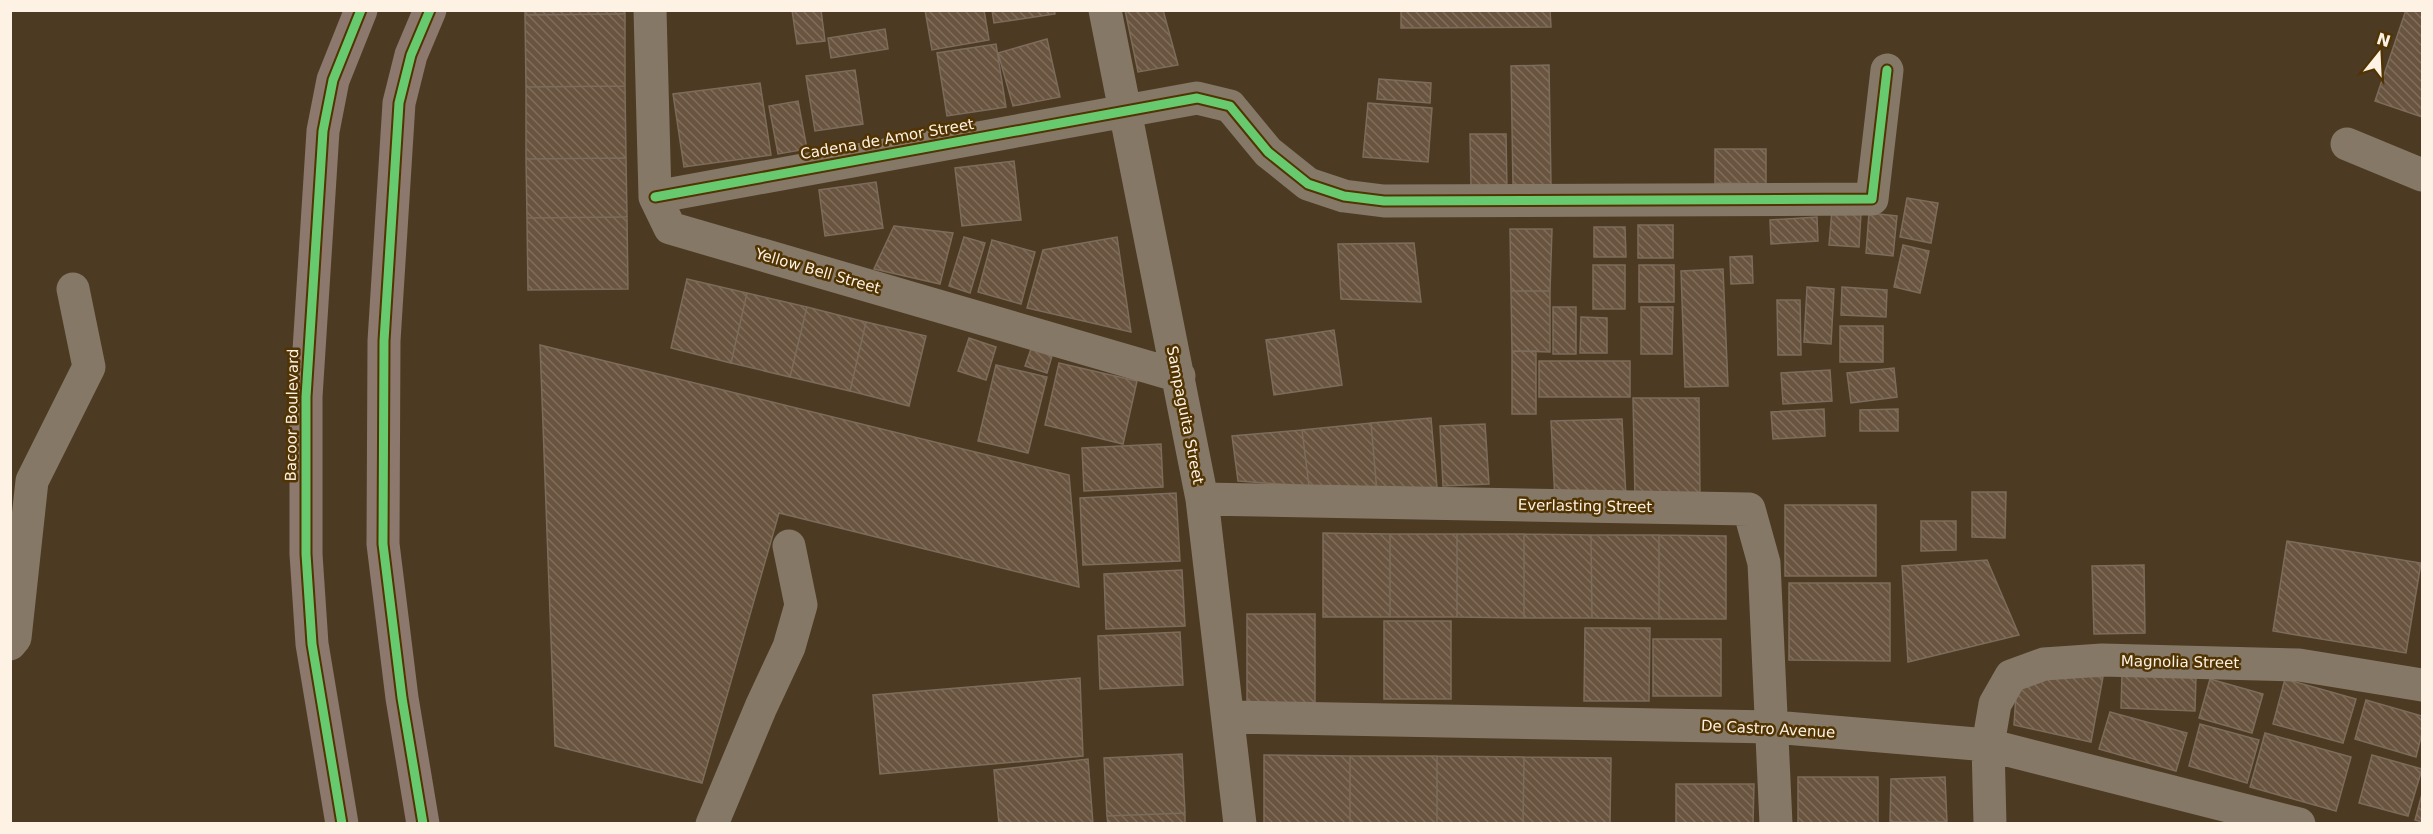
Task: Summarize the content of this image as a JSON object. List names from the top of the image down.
{
  "streets": {
    "main road": ["Bacoor Boulevard"],
    "street": [
      "Cadena de Amor Street",
      "Yellow Bell Street",
      "Sampaguita Street",
      "Everlasting Street",
      "Magnolia Street",
      "De Castro Avenue"
    ]
  },
  "crossings": [
    ["Cadena de Amor Street", "Yellow Bell Street"],
    ["Cadena de Amor Street", "Sampaguita Street"],
    ["Yellow Bell Street", "Sampaguita Street"],
    ["Sampaguita Street", "Everlasting Street"],
    ["Sampaguita Street", "De Castro Avenue"],
    ["Everlasting Street", "De Castro Avenue"],
    ["Magnolia Street", "De Castro Avenue"]
  ],
  "north": "top"
}
